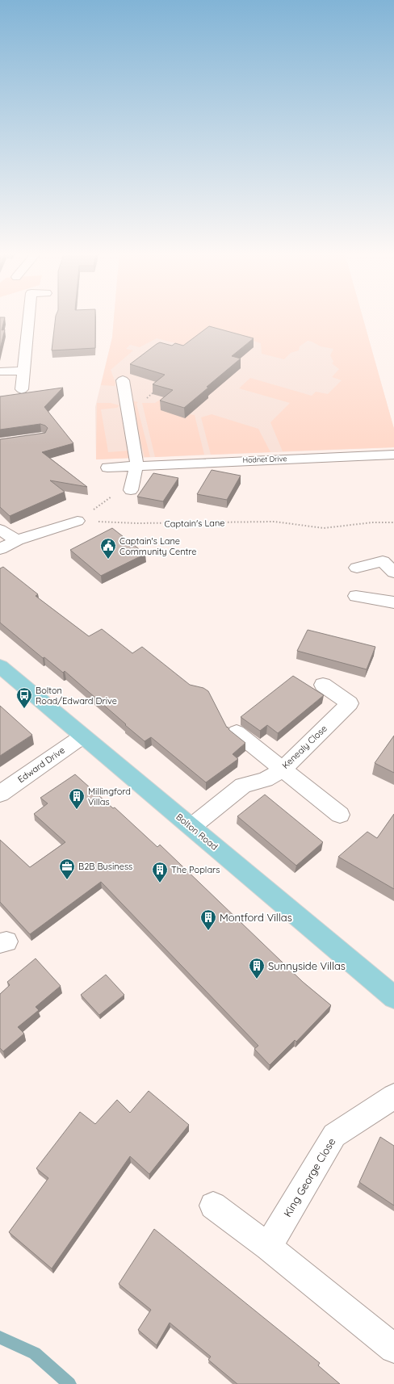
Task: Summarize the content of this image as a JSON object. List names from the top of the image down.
{
  "streets": {
    "main road": ["Bolton Road"],
    "street": [
      "Hodnet Drive",
      "Kenealy Close",
      "Edward Drive",
      "King George Close"
    ],
    "path": ["Captain's Lane"]
  },
  "crossings": [
    ["Kenealy Close", "Bolton Road"],
    ["Edward Drive", "Bolton Road"]
  ],
  "places": {
    "public building": ["Captain's Lane Community Centre"],
    "bus stop": ["Bolton Road/Edward Drive"],
    "building": [
      "Millingford Villas",
      "The Poplars",
      "Montford Villas",
      "Sunnyside Villas"
    ],
    "office": ["B2B Business"]
  }
}
